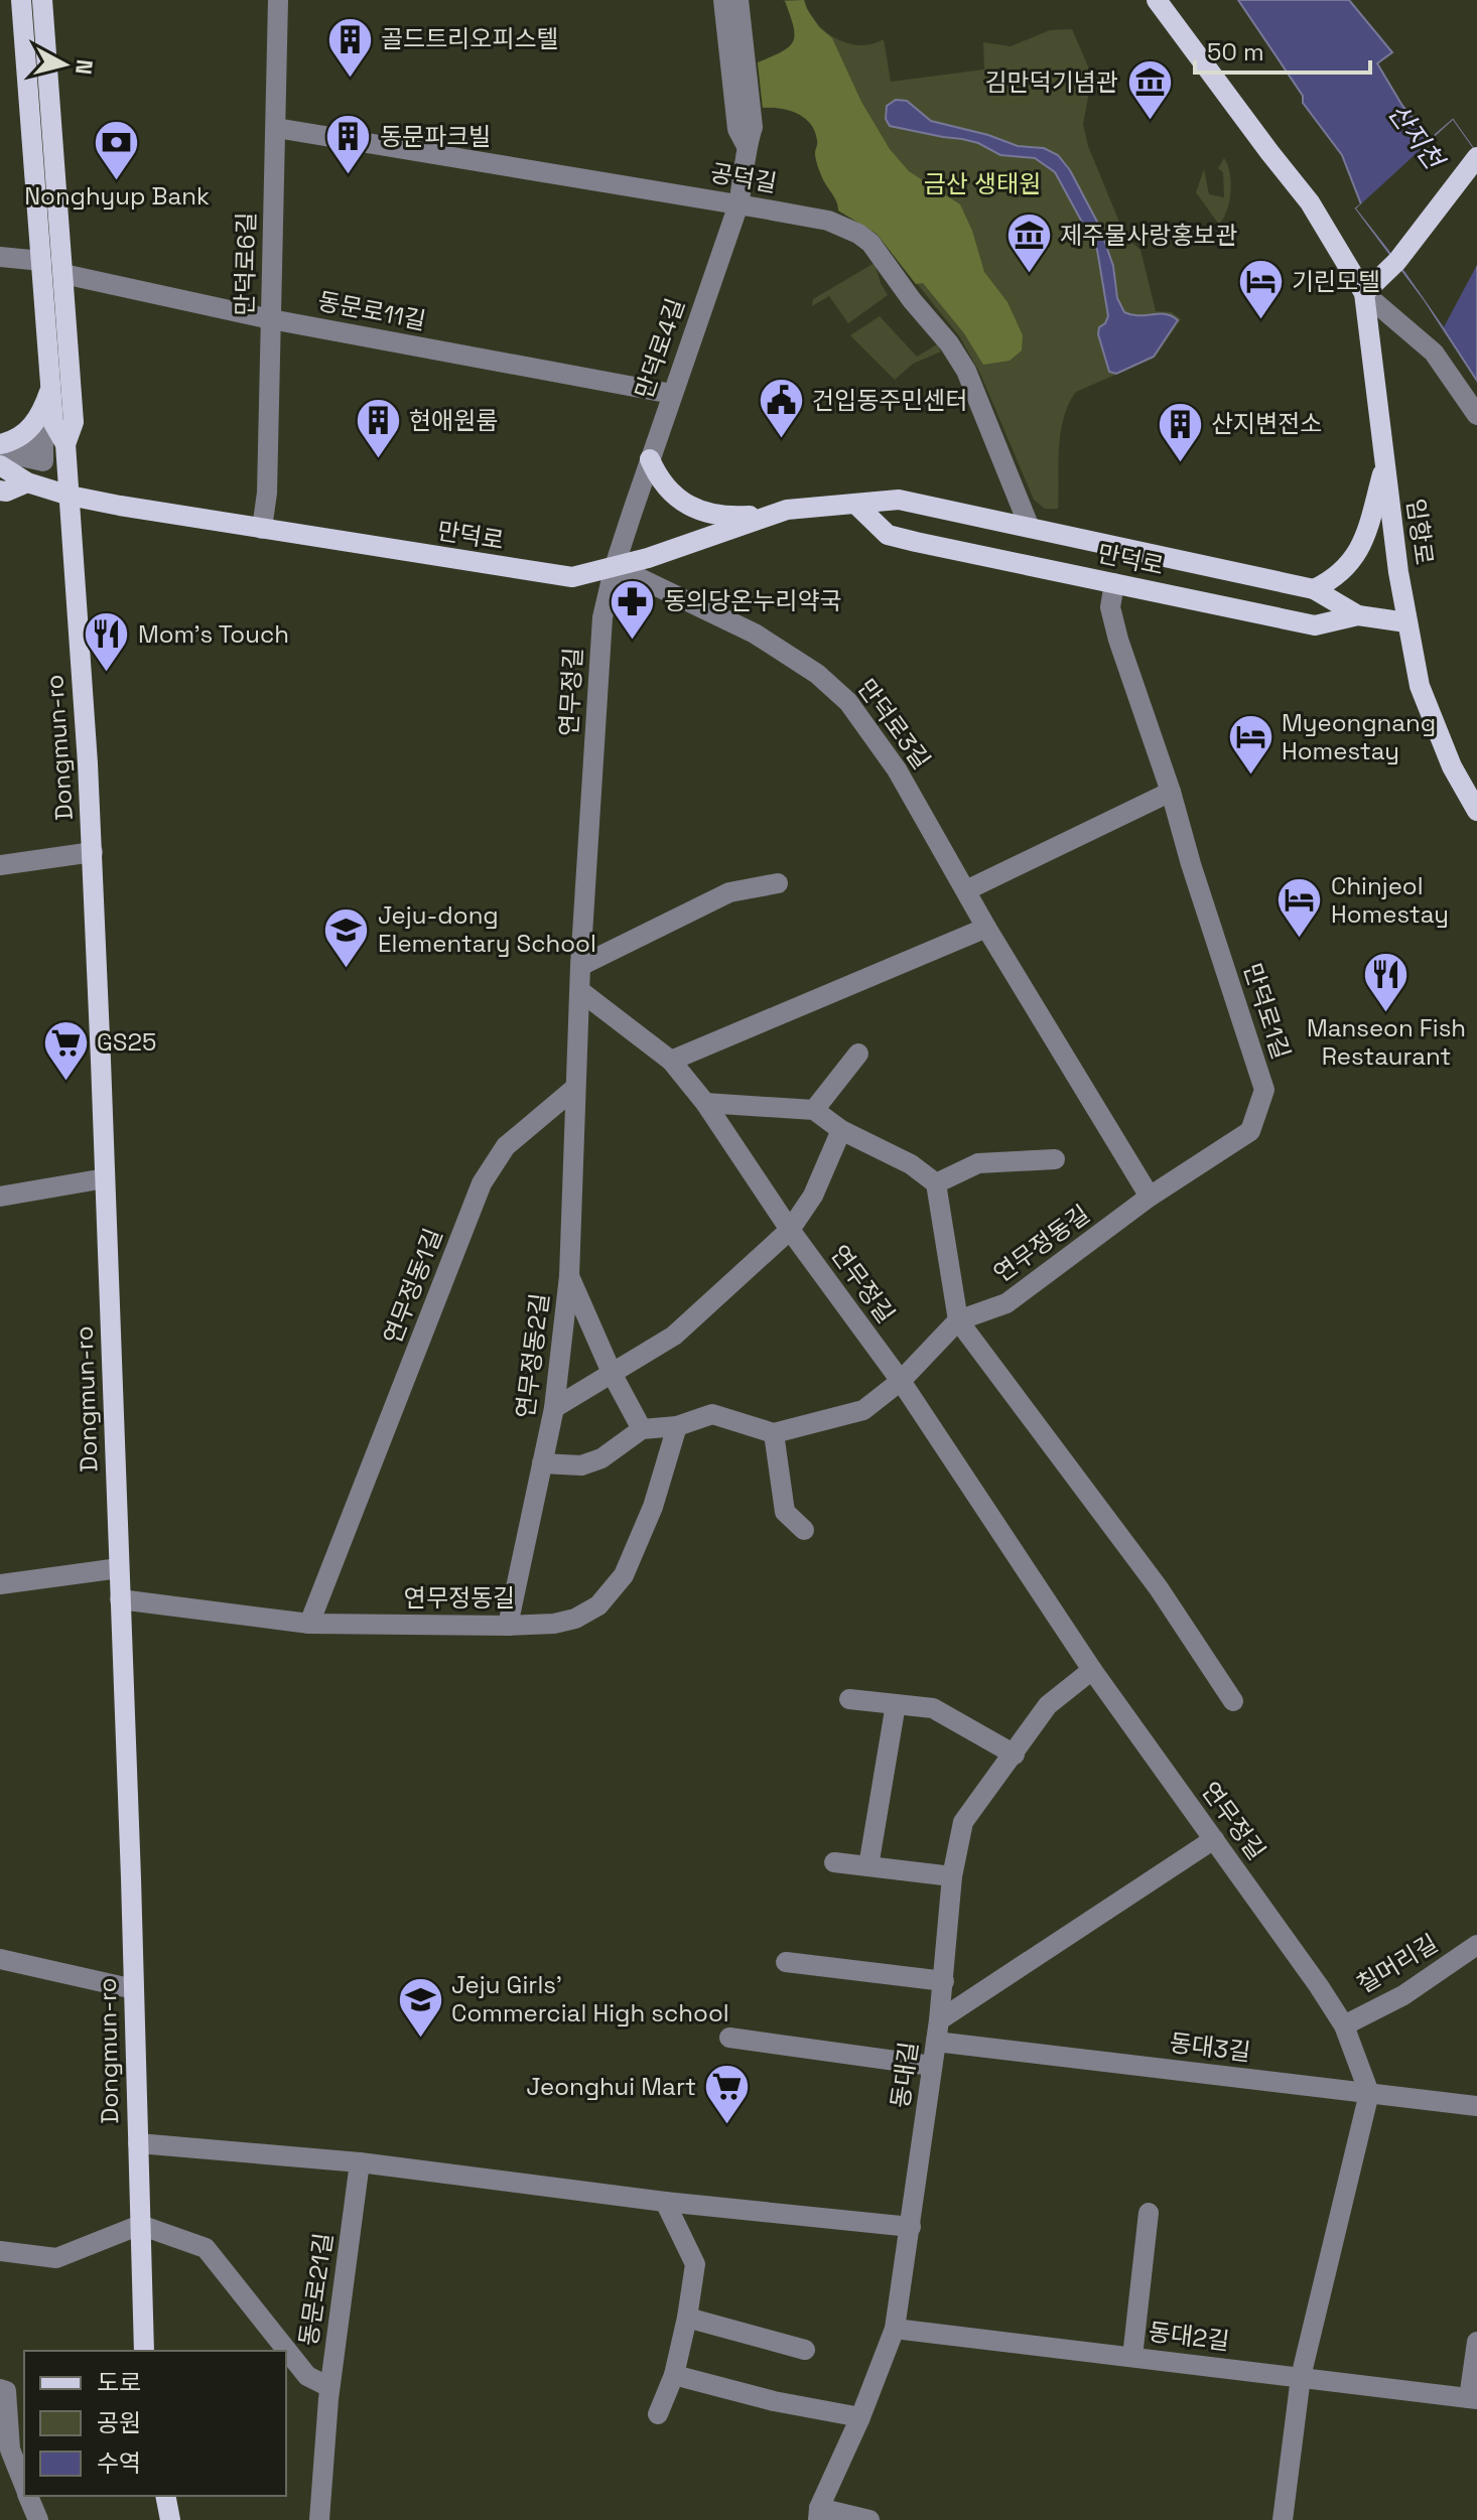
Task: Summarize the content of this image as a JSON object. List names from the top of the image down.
{
  "streets": {
    "main road": ["임항로", "만덕로", "Dongmun-ro"],
    "street": [
      "공덕길",
      "만덕로6길",
      "동문로11길",
      "만덕로4길",
      "연무정길",
      "만덕로3길",
      "만덕로1길",
      "연무정동길",
      "연무정동1길",
      "연무정동2길",
      "칠머리길",
      "동대3길",
      "동대길",
      "동문로21길",
      "동대2길"
    ]
  },
  "crossings": [
    ["공덕길", "만덕로6길"],
    ["공덕길", "만덕로4길"],
    ["공덕길", "만덕로"],
    ["만덕로6길", "동문로11길"],
    ["만덕로6길", "만덕로"],
    ["동문로11길", "만덕로4길"],
    ["동문로11길", "Dongmun-ro"],
    ["만덕로4길", "만덕로"],
    ["만덕로4길", "연무정길"],
    ["만덕로4길", "만덕로3길"],
    ["임항로", "만덕로"],
    ["만덕로", "연무정길"],
    ["만덕로", "만덕로3길"],
    ["만덕로", "Dongmun-ro"],
    ["만덕로", "만덕로1길"],
    ["연무정길", "만덕로3길"],
    ["연무정길", "연무정동길"],
    ["연무정길", "칠머리길"],
    ["연무정길", "동대3길"],
    ["연무정길", "동대길"],
    ["만덕로3길", "만덕로1길"],
    ["만덕로3길", "연무정동길"],
    ["Dongmun-ro", "연무정동길"],
    ["만덕로1길", "연무정동길"],
    ["연무정동길", "연무정동1길"],
    ["연무정동길", "연무정동2길"],
    ["연무정동1길", "연무정동2길"],
    ["동대3길", "동대길"],
    ["동대길", "동대2길"]
  ],
  "water": ["산지천"],
  "parks": ["금산 생태원"],
  "places": {
    "building": [
      "골드트리오피스텔",
      "동문파크빌",
      "현애원룸",
      "산지변전소"
    ],
    "museum": ["김만덕기념관", "제주물사랑홍보관"],
    "bank": ["Nonghyup Bank"],
    "hotel": ["기린모텔", "Myeongnang Homestay", "Chinjeol Homestay"],
    "public building": ["건입동주민센터"],
    "pharmacy": ["동의당온누리약국"],
    "restaurant": ["Mom's Touch", "Manseon Fish Restaurant"],
    "school or university": ["Jeju-dong Elementary School", "Jeju Girls’ Commercial High school"],
    "supermarket": ["GS25", "Jeonghui Mart"]
  },
  "legend": ["도로", "공원", "수역"],
  "scale_bar": "50 m",
  "north": "right"
}
